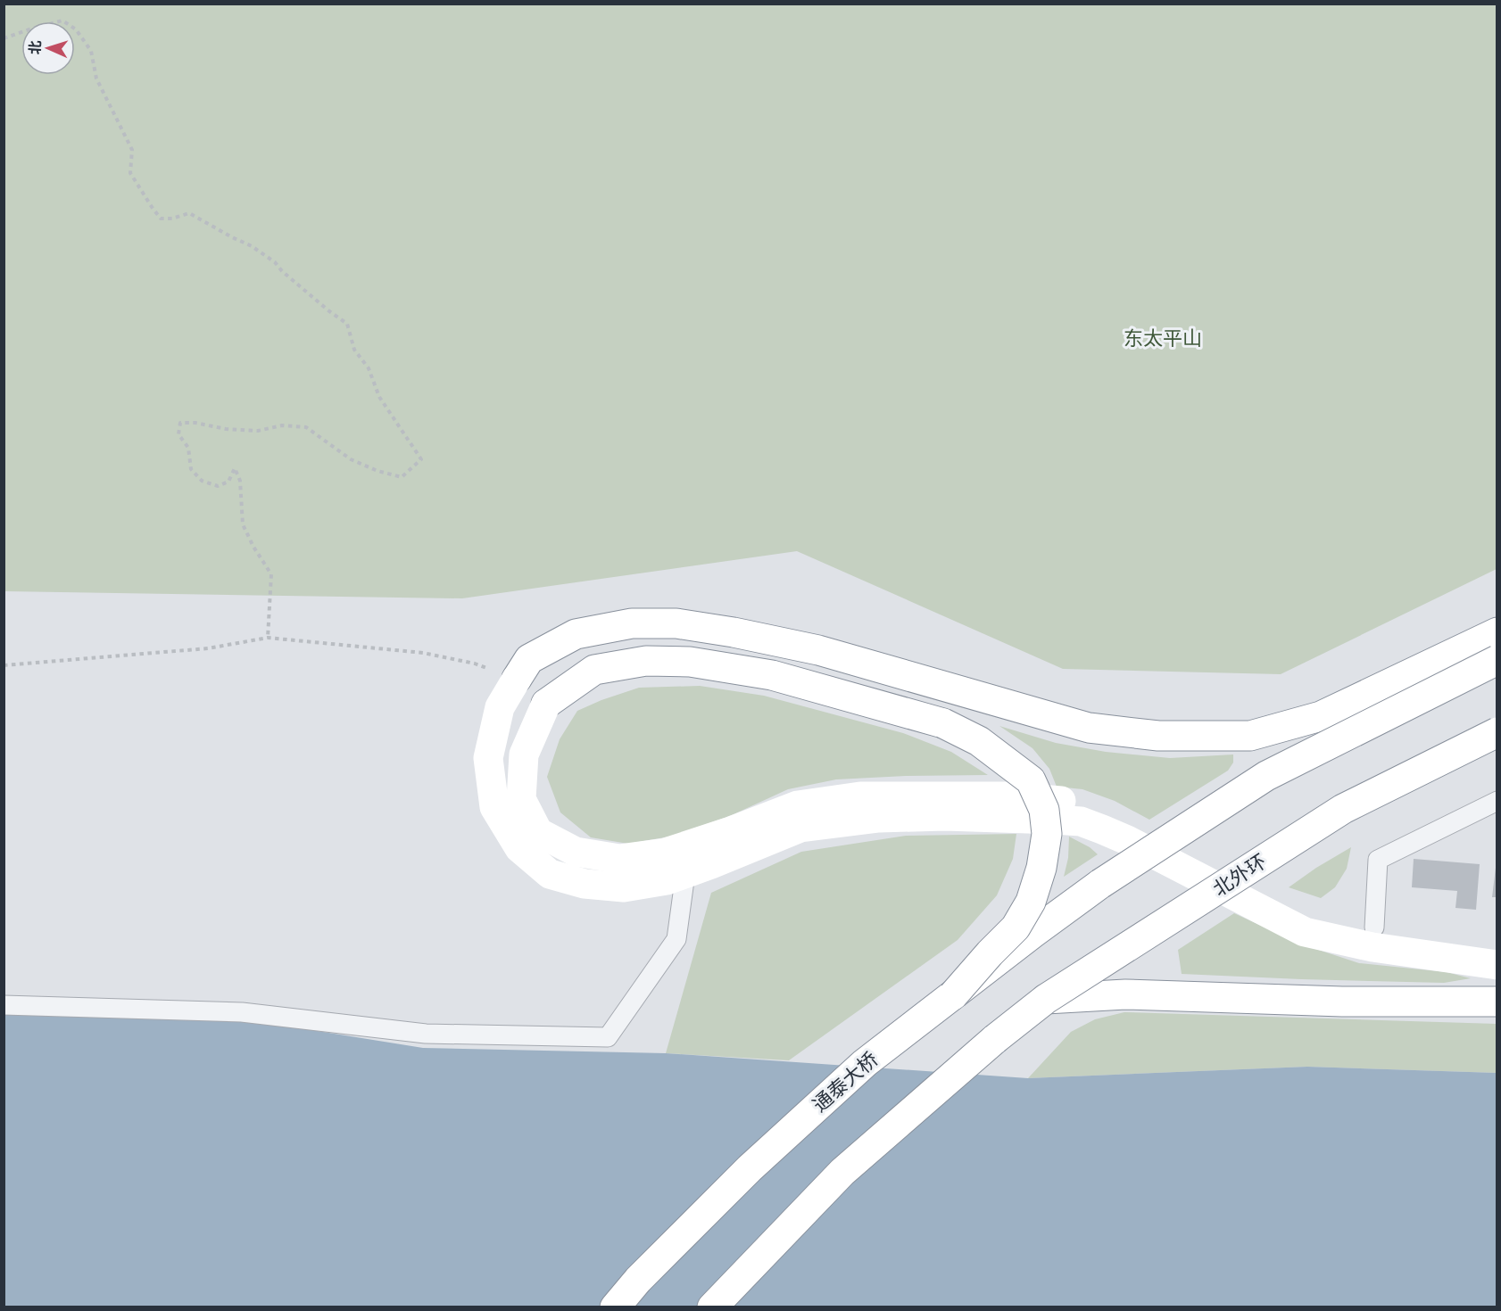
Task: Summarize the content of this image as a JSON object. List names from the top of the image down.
{
  "streets": {
    "main road": ["北外环", "通泰大桥"]
  },
  "parks": ["东太平山"],
  "north": "left"
}
